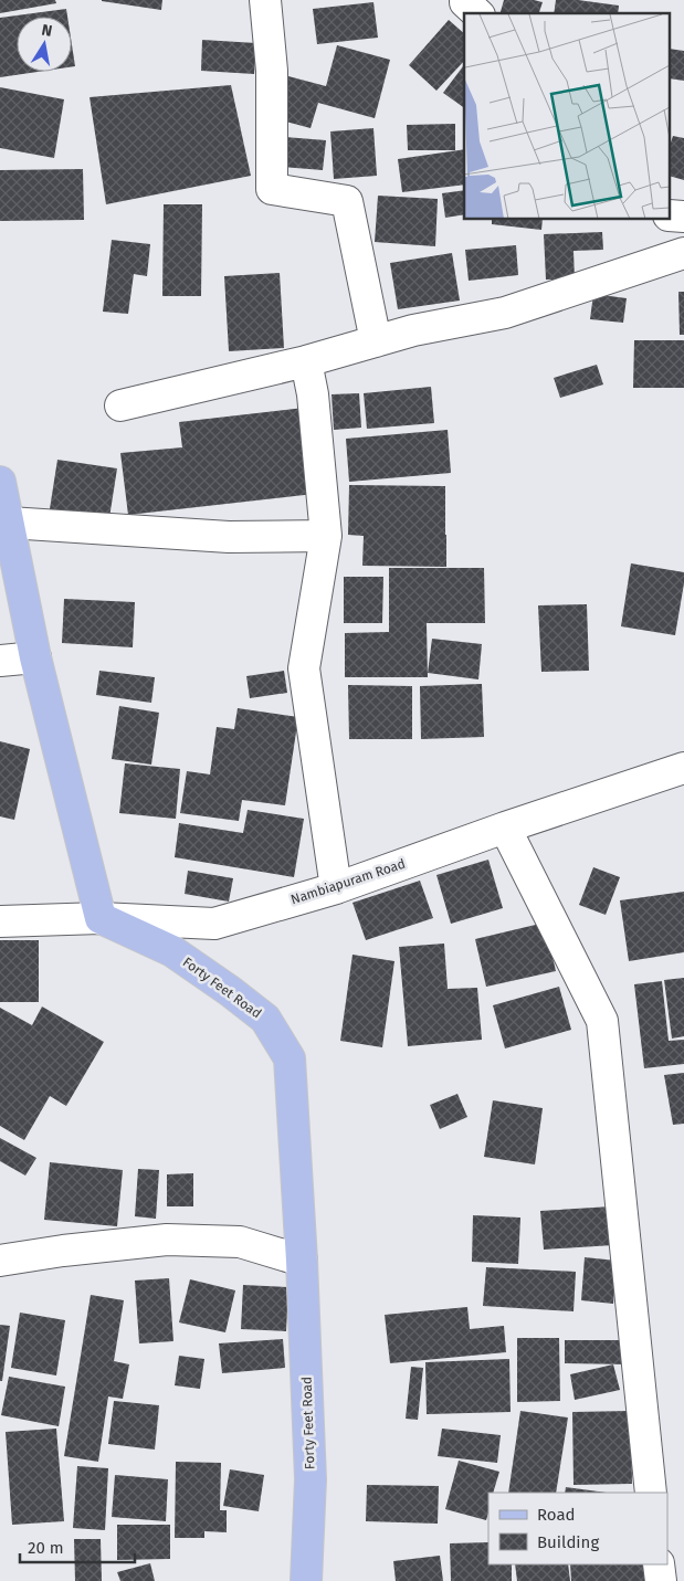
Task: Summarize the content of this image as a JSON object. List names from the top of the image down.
{
  "streets": {
    "main road": ["Forty Feet Road"],
    "street": ["Nambiapuram Road"]
  },
  "crossings": [
    ["Nambiapuram Road", "Forty Feet Road"]
  ],
  "legend": ["Road", "Building"],
  "scale_bar": "20 m",
  "north": "top"
}
